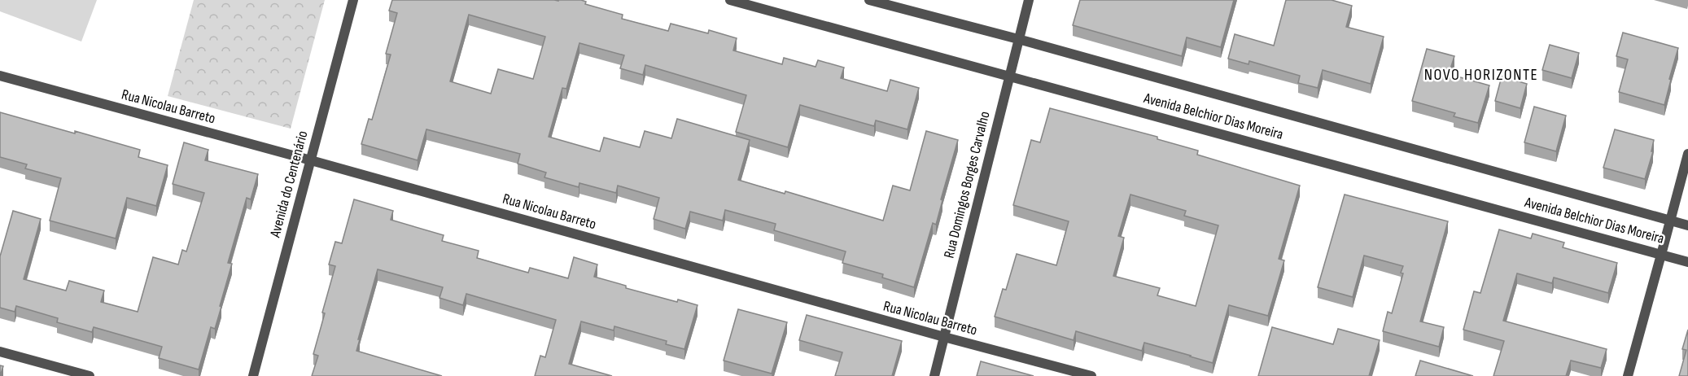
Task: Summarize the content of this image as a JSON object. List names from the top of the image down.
{
  "streets": {
    "street": [
      "Rua Nicolau Barreto",
      "Avenida Belchior Dias Moreira",
      "Avenida do Centenário",
      "Rua Domingos Borges Carvalho"
    ]
  },
  "crossings": [
    ["Rua Nicolau Barreto", "Avenida do Centenário"],
    ["Rua Nicolau Barreto", "Rua Domingos Borges Carvalho"],
    ["Avenida Belchior Dias Moreira", "Rua Domingos Borges Carvalho"]
  ],
  "districts": ["NOVO HORIZONTE"]
}
